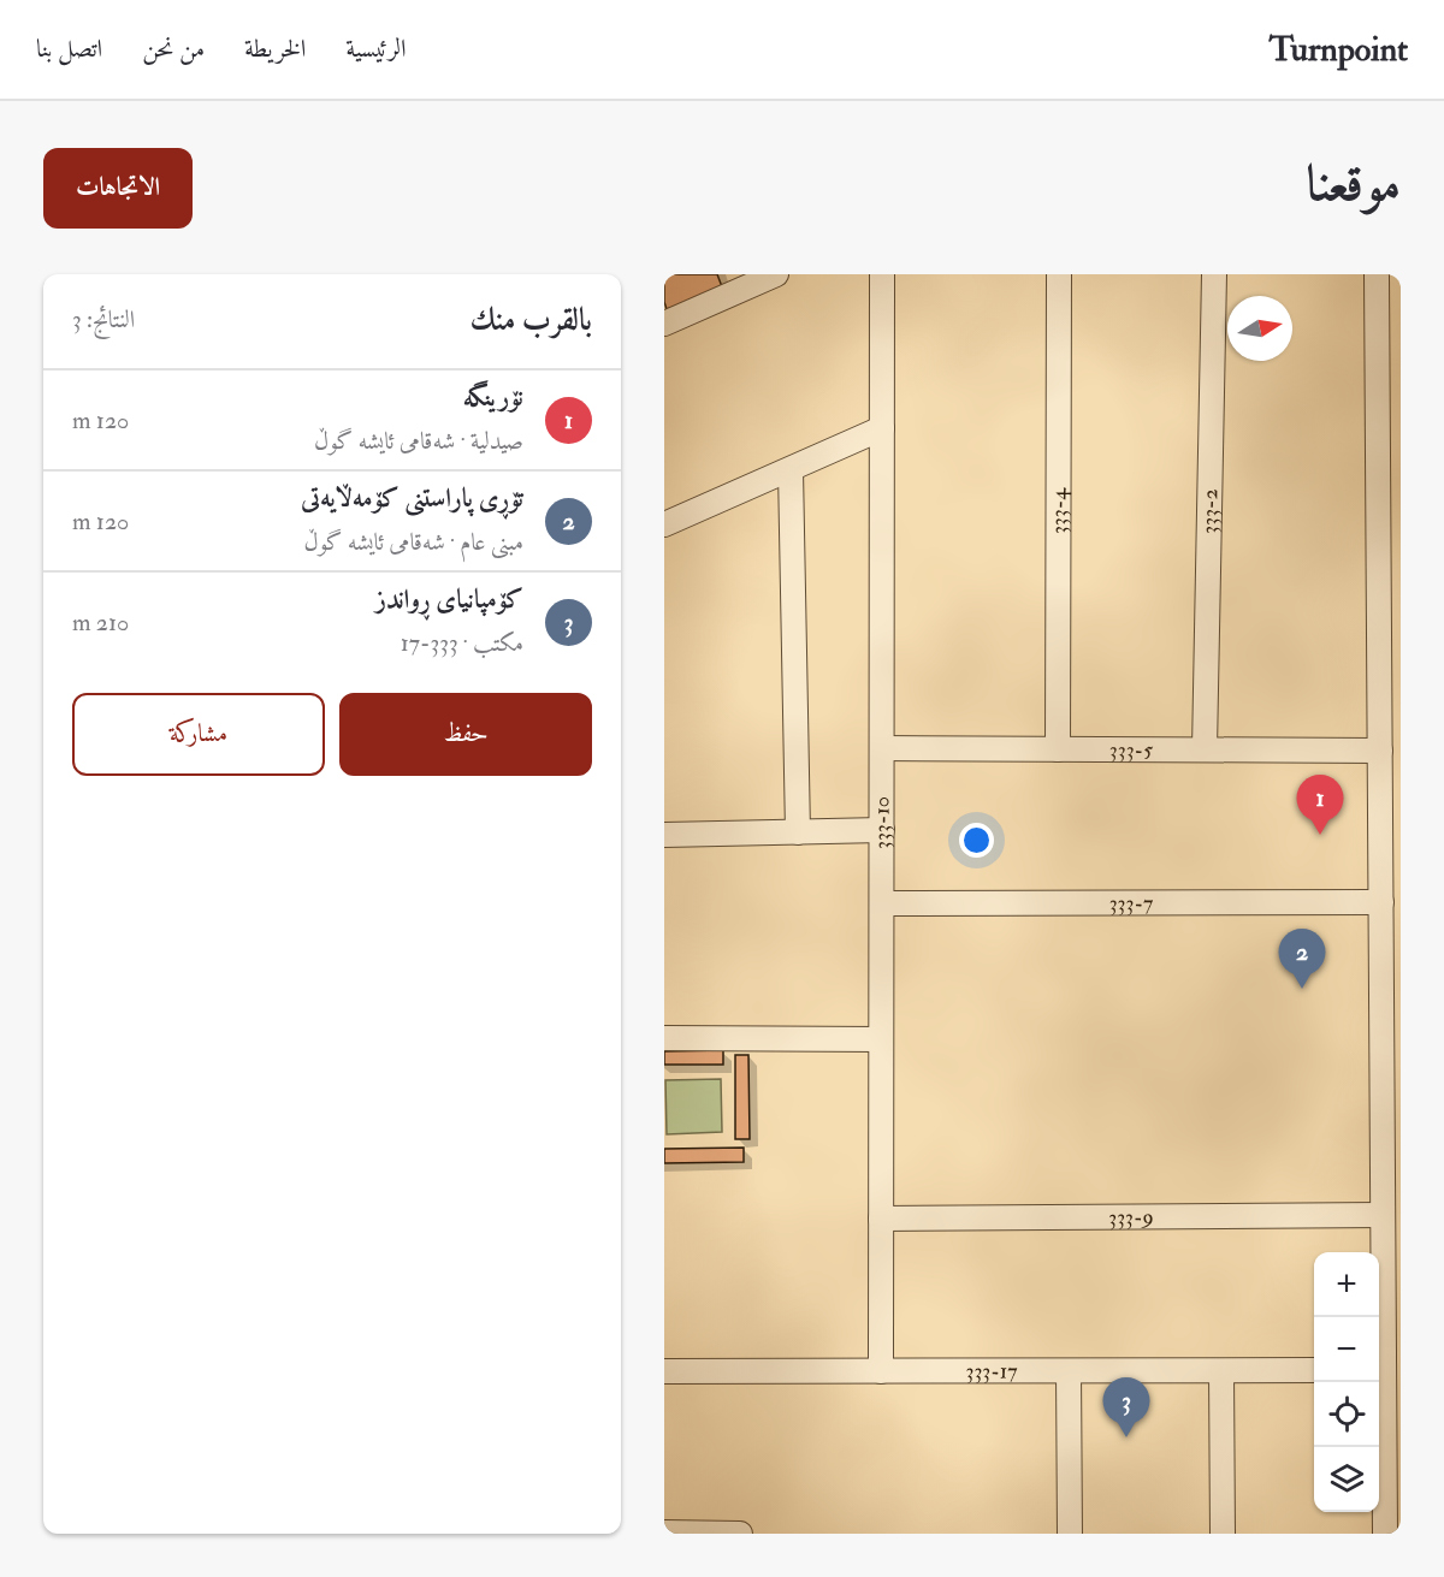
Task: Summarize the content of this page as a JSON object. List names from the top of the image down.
{
  "streets": {
    "street": [
      "333-4",
      "333-2",
      "333-5",
      "333-10",
      "333-7",
      "333-9",
      "333-17"
    ]
  },
  "crossings": [
    ["333-4", "333-5"],
    ["333-2", "333-5"],
    ["333-5", "333-10"],
    ["333-10", "333-7"],
    ["333-10", "333-9"],
    ["333-10", "333-17"]
  ],
  "north": "right",
  "page": {
    "header": "Turnpoint",
    "nav": [
      "الرئيسية",
      "الخريطة",
      "من نحن",
      "اتصل بنا"
    ],
    "title": "موقعنا",
    "buttons": [
      "الاتجاهات",
      ["حفظ", "مشاركة"]
    ],
    "heading": ["بالقرب منك", "النتائج: 3"],
    "list": [
      {
        "mark": "1",
        "name": "نۆرینگە",
        "note": "صيدلية · شەقامی ئایشە گوڵ",
        "value": "120 m"
      },
      {
        "mark": "2",
        "name": "تۆڕی پاراستنی کۆمەڵایەتی",
        "note": "مبنى عام · شەقامی ئایشە گوڵ",
        "value": "120 m"
      },
      {
        "mark": "3",
        "name": "کۆمپانیای ڕواندز",
        "note": "مكتب · 333-17",
        "value": "210 m"
      }
    ],
    "pins": ["1", "2", "3"],
    "map_buttons": ["+", "−"]
  }
}
